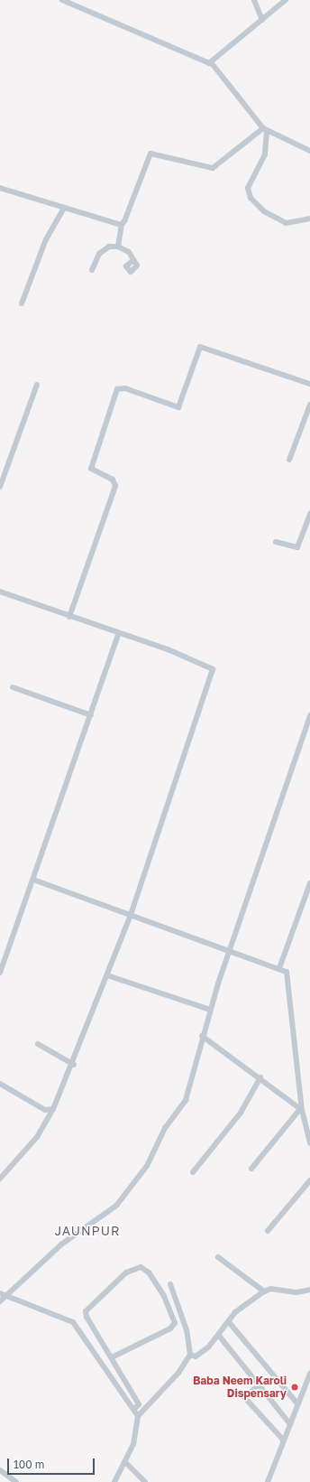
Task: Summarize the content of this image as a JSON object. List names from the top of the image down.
{
  "districts": ["JAUNPUR"],
  "places": ["Baba Neem Karoli Dispensary"],
  "scale_bar": "100 m"
}
